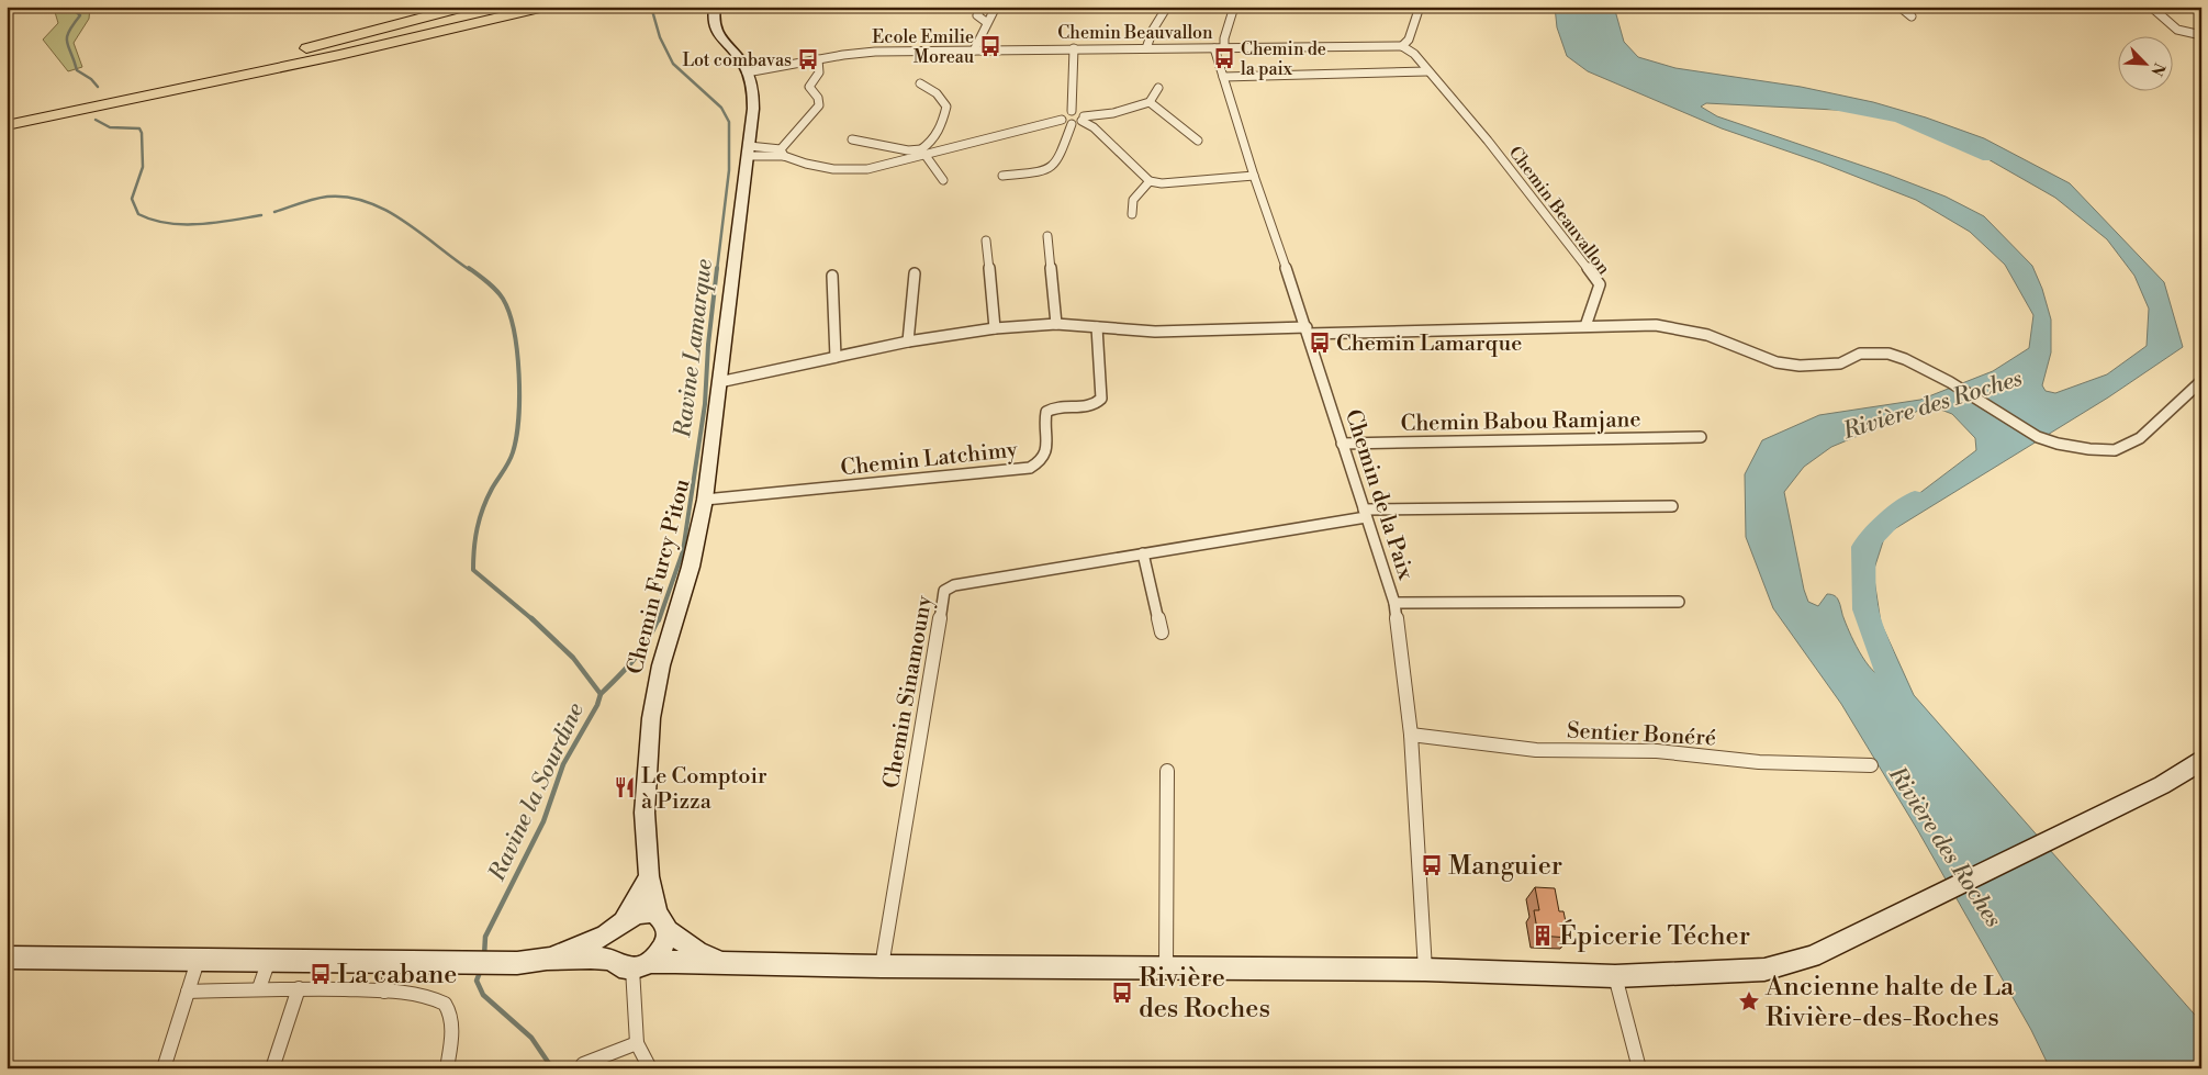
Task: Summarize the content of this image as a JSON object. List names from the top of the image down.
{
  "streets": {
    "main road": ["Chemin Furcy Pitou"],
    "street": [
      "Chemin Beauvallon",
      "Chemin Babou Ramjane",
      "Chemin Latchimy",
      "Chemin de la Paix",
      "Chemin Sinamouny",
      "Sentier Bonéré"
    ]
  },
  "crossings": [
    ["Chemin Beauvallon", "Chemin de la Paix"],
    ["Chemin Beauvallon", "Chemin Furcy Pitou"],
    ["Chemin Babou Ramjane", "Chemin de la Paix"],
    ["Chemin Latchimy", "Chemin Furcy Pitou"],
    ["Chemin de la Paix", "Chemin Sinamouny"],
    ["Chemin de la Paix", "Sentier Bonéré"]
  ],
  "water": ["Ravine Lamarque", "Rivière des Roches", "Ravine la Sourdine"],
  "places": {
    "bus stop": [
      "Ecole Emilie Moreau",
      "Chemin de la paix",
      "Lot combavas",
      "Chemin Lamarque",
      "Manguier",
      "La cabane",
      "Rivière des Roches"
    ],
    "restaurant": ["Le Comptoir à Pizza"],
    "building": ["Épicerie Técher"],
    "place": ["Ancienne halte de La Rivière-des-Roches"]
  },
  "north": "bottom right"
}
